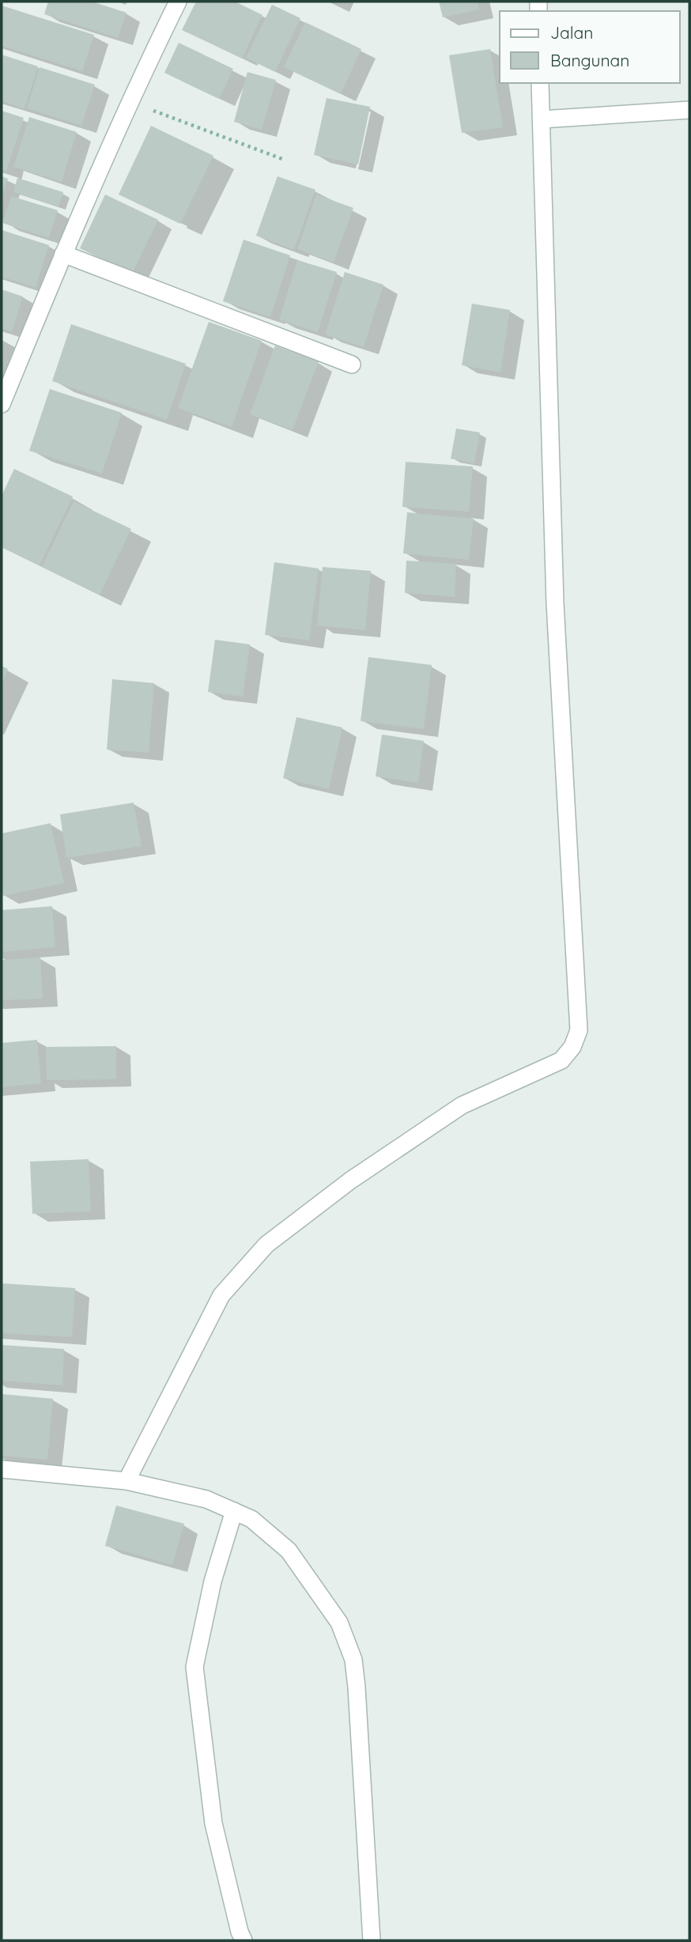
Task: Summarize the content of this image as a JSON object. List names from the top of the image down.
{
  "legend": ["Jalan", "Bangunan"]
}
